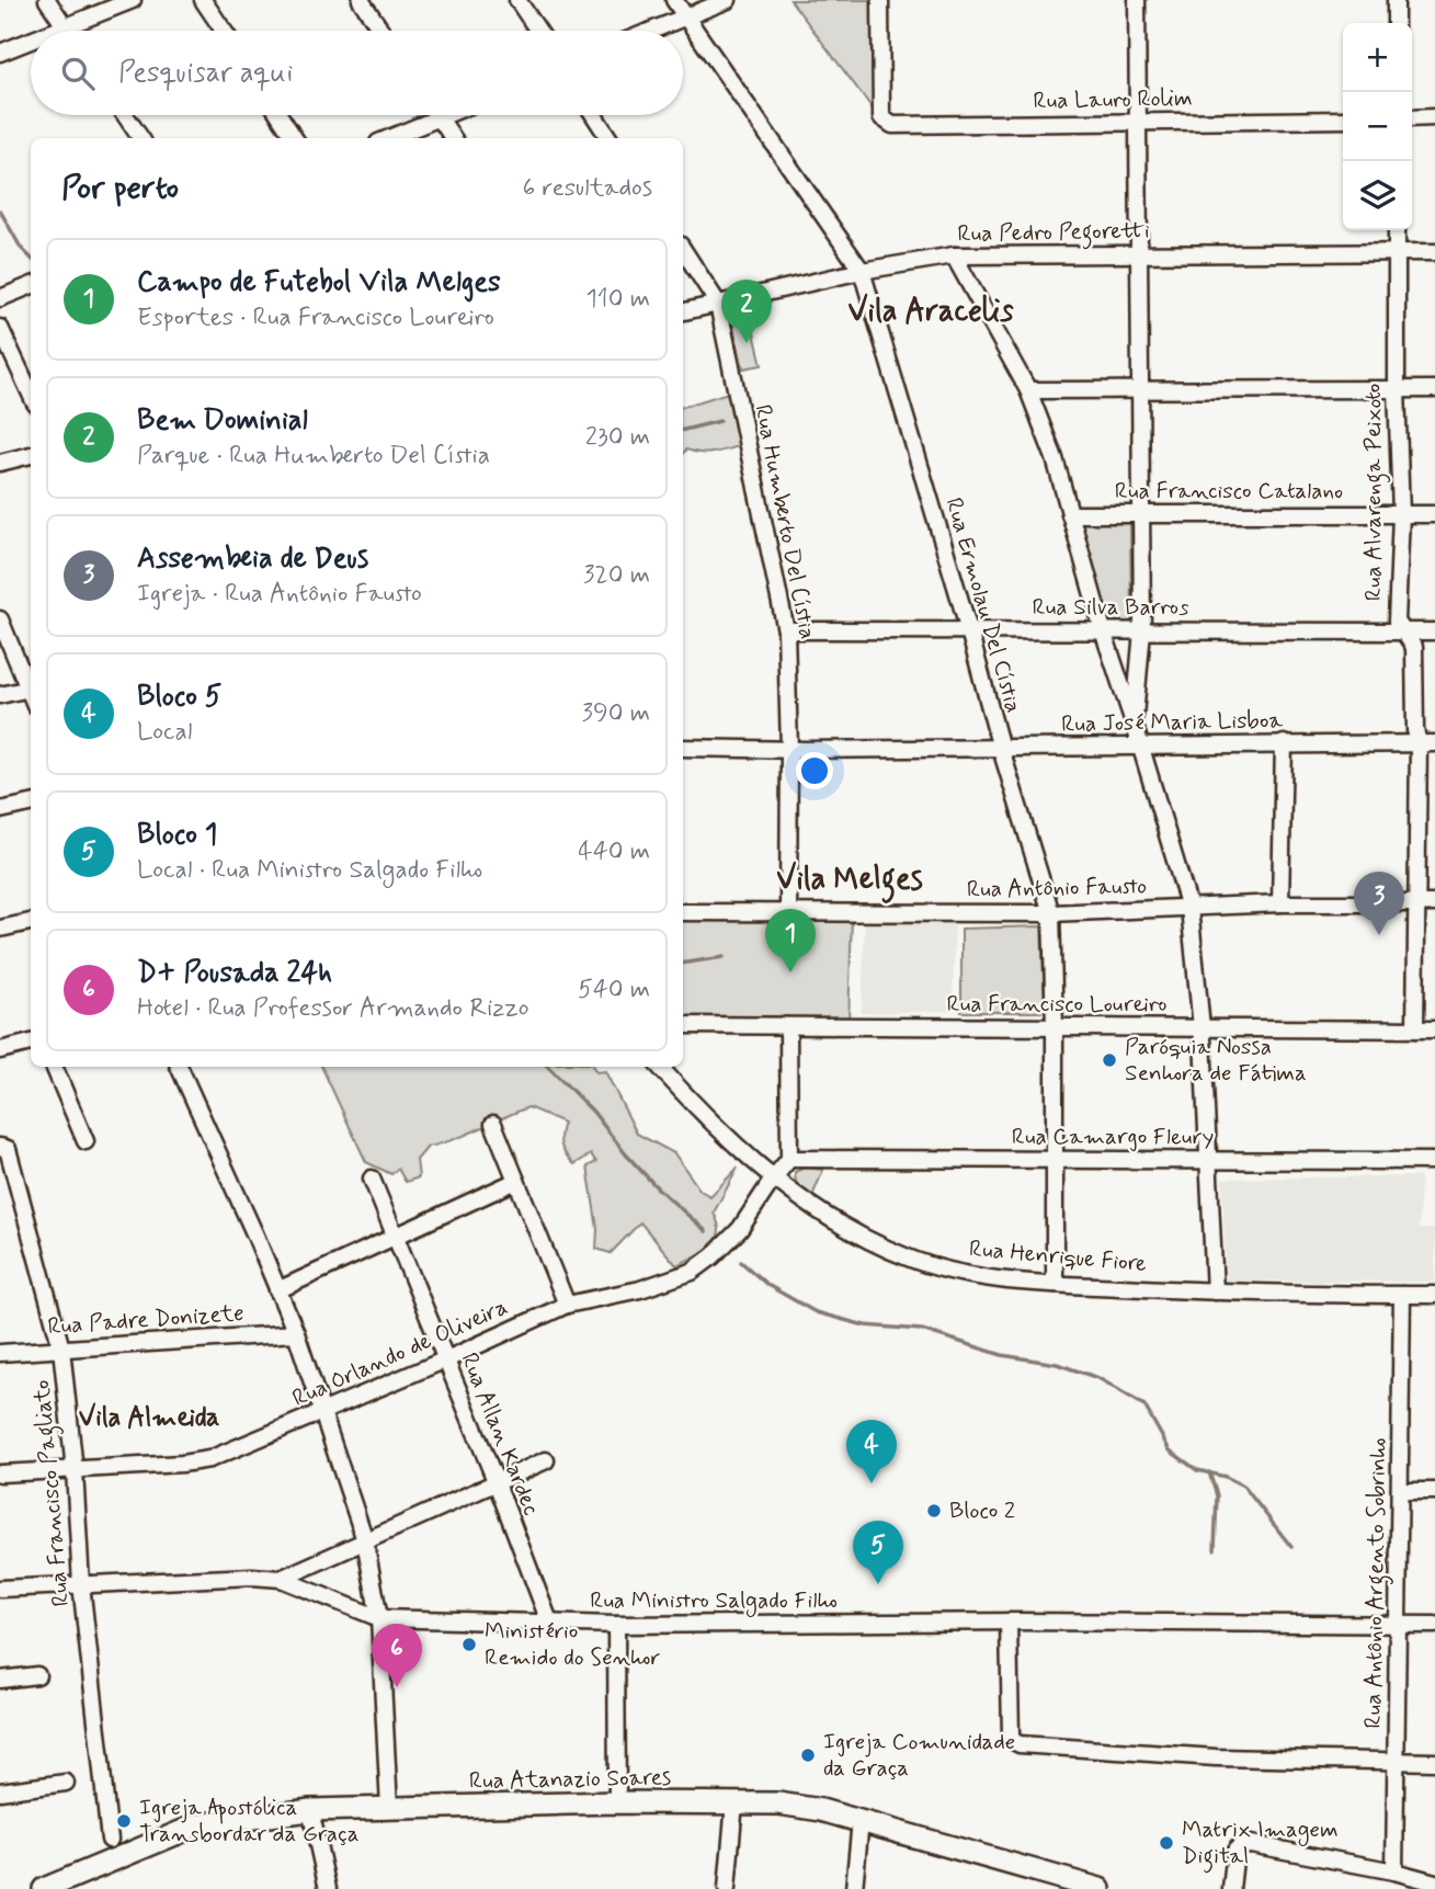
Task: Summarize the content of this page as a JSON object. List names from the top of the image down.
{
  "streets": {
    "main road": ["Rua Atanazio Soares"],
    "street": [
      "Rua Lauro Rolim",
      "Rua Pedro Pegoretti",
      "Rua Francisco Catalano",
      "Rua Alvarenga Peixoto",
      "Rua Humberto Del Cístia",
      "Rua Ermolau Del Cístia",
      "Rua Silva Barros",
      "Rua José Maria Lisboa",
      "Rua Antônio Fausto",
      "Rua Francisco Loureiro",
      "Rua Camargo Fleury",
      "Rua Henrique Fiore",
      "Rua Padre Donizete",
      "Rua Orlando de Oliveira",
      "Rua Allan Kardec",
      "Rua Francisco Pagliato",
      "Rua Antônio Argento Sobrinho",
      "Rua Ministro Salgado Filho"
    ]
  },
  "crossings": [
    ["Rua Pedro Pegoretti", "Rua Alvarenga Peixoto"],
    ["Rua Pedro Pegoretti", "Rua Humberto Del Cístia"],
    ["Rua Pedro Pegoretti", "Rua Ermolau Del Cístia"],
    ["Rua Francisco Catalano", "Rua Alvarenga Peixoto"],
    ["Rua Alvarenga Peixoto", "Rua Silva Barros"],
    ["Rua Alvarenga Peixoto", "Rua José Maria Lisboa"],
    ["Rua Alvarenga Peixoto", "Rua Antônio Fausto"],
    ["Rua Alvarenga Peixoto", "Rua Francisco Loureiro"],
    ["Rua Humberto Del Cístia", "Rua Silva Barros"],
    ["Rua Humberto Del Cístia", "Rua José Maria Lisboa"],
    ["Rua Humberto Del Cístia", "Rua Antônio Fausto"],
    ["Rua Ermolau Del Cístia", "Rua Silva Barros"],
    ["Rua Ermolau Del Cístia", "Rua José Maria Lisboa"],
    ["Rua Ermolau Del Cístia", "Rua Antônio Fausto"],
    ["Rua Ermolau Del Cístia", "Rua Francisco Loureiro"],
    ["Rua Ermolau Del Cístia", "Rua Camargo Fleury"],
    ["Rua Ermolau Del Cístia", "Rua Henrique Fiore"],
    ["Rua Henrique Fiore", "Rua Orlando de Oliveira"],
    ["Rua Henrique Fiore", "Rua Antônio Argento Sobrinho"],
    ["Rua Padre Donizete", "Rua Francisco Pagliato"],
    ["Rua Orlando de Oliveira", "Rua Allan Kardec"],
    ["Rua Orlando de Oliveira", "Rua Francisco Pagliato"],
    ["Rua Allan Kardec", "Rua Ministro Salgado Filho"],
    ["Rua Francisco Pagliato", "Rua Ministro Salgado Filho"],
    ["Rua Antônio Argento Sobrinho", "Rua Ministro Salgado Filho"]
  ],
  "districts": ["Vila Aracelis", "Vila Melges", "Vila Almeida"],
  "places": [
    "Paróquia Nossa Senhora de Fátima",
    "Bloco 2",
    "Ministério Remido do Senhor",
    "Igreja Comunidade da Graça",
    "Igreja Apostólica Transbordar da Graça",
    "Matrix Imagem Digital"
  ],
  "page": {
    "map_buttons": ["+", "−"],
    "search": "Pesquisar aqui",
    "heading": ["Por perto", "6 resultados"],
    "list": [
      {
        "mark": "1",
        "name": "Campo de Futebol Vila Melges",
        "note": "Esportes · Rua Francisco Loureiro",
        "value": "110 m"
      },
      {
        "mark": "2",
        "name": "Bem Dominial",
        "note": "Parque · Rua Humberto Del Cístia",
        "value": "230 m"
      },
      {
        "mark": "3",
        "name": "Assembeia de Deus",
        "note": "Igreja · Rua Antônio Fausto",
        "value": "320 m"
      },
      {
        "mark": "4",
        "name": "Bloco 5",
        "note": "Local",
        "value": "390 m"
      },
      {
        "mark": "5",
        "name": "Bloco 1",
        "note": "Local · Rua Ministro Salgado Filho",
        "value": "440 m"
      },
      {
        "mark": "6",
        "name": "D+ Pousada 24h",
        "note": "Hotel · Rua Professor Armando Rizzo",
        "value": "540 m"
      }
    ],
    "pins": [
      "2",
      "3",
      "1",
      "4",
      "5",
      "6"
    ]
  }
}
